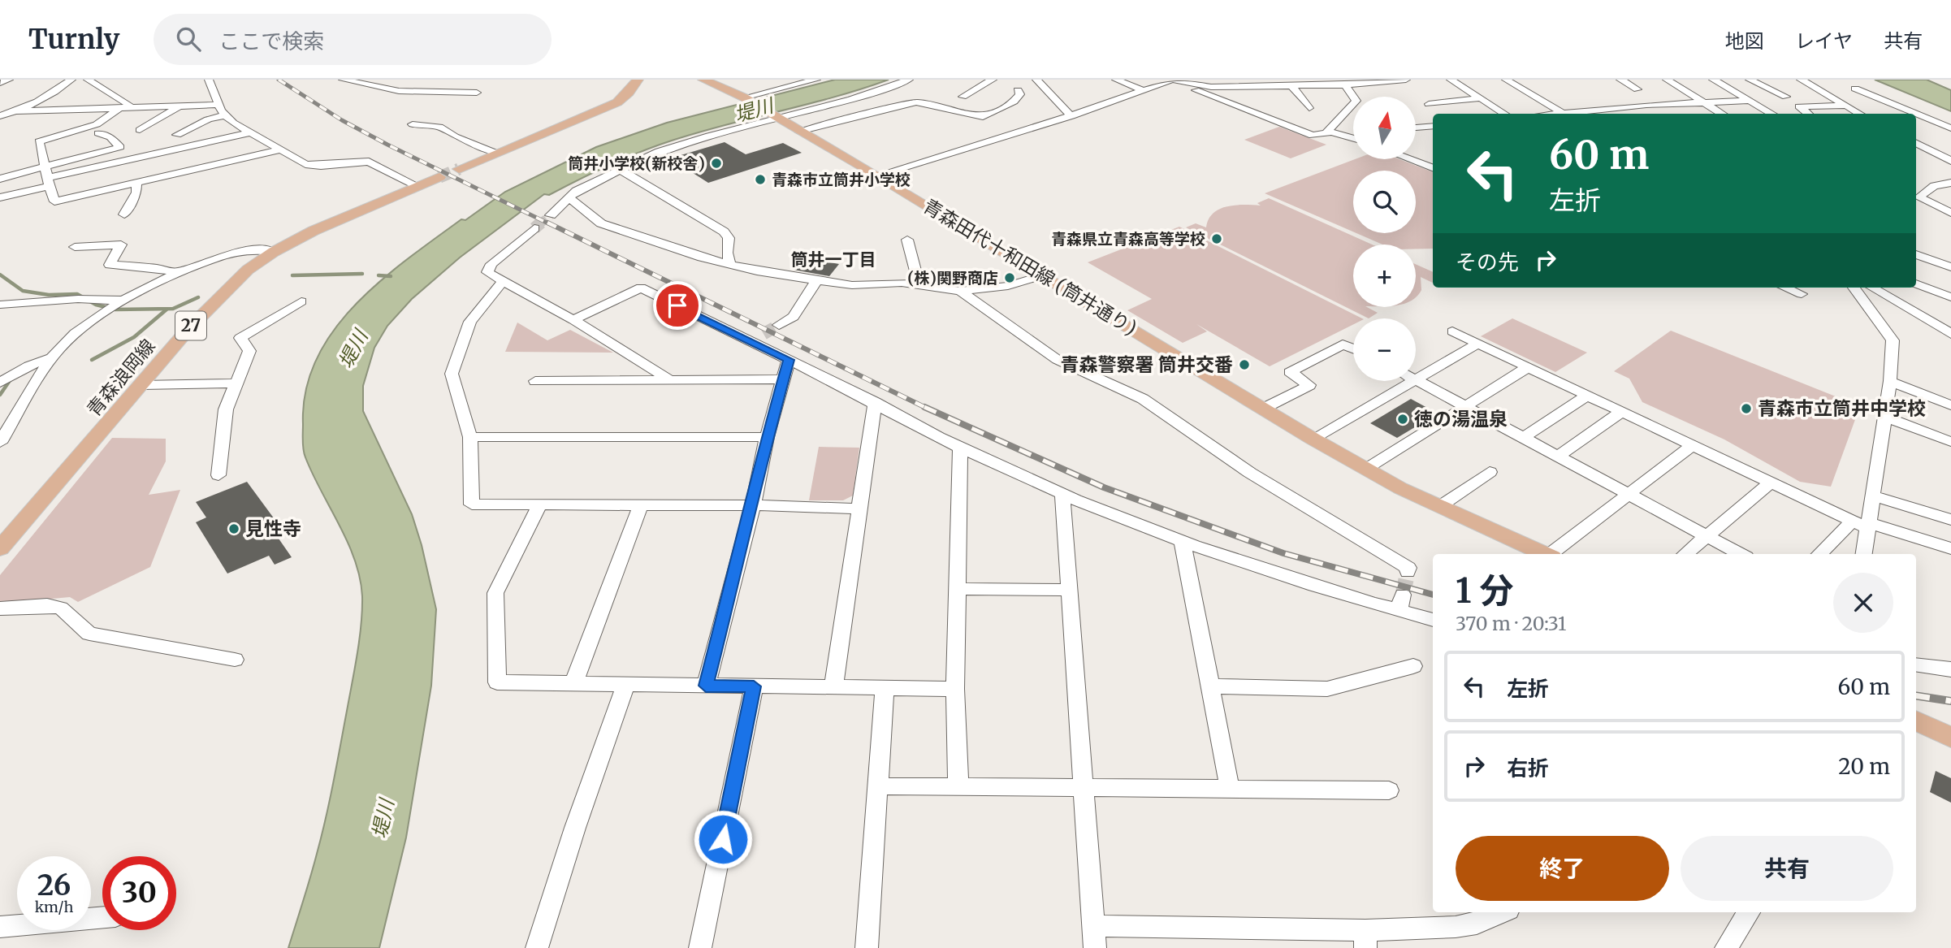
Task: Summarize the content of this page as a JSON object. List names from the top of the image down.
{
  "streets": {
    "main road": ["青森田代十和田線 (筒井通り)", "27", "青森浪岡線"]
  },
  "districts": ["筒井一丁目"],
  "water": ["堤川"],
  "places": [
    "筒井小学校(新校舎)",
    "青森市立筒井小学校",
    "青森県立青森高等学校",
    "(株)関野商店",
    "青森警察署 筒井交番",
    "青森市立筒井中学校",
    "徳の湯温泉",
    "見性寺"
  ],
  "north": "top",
  "page": {
    "header": "Turnly",
    "search": "ここで検索",
    "nav": ["地図", "レイヤ", "共有"],
    "map_buttons": ["+", "−"],
    "turn": ["60 m", "左折"],
    "then": "その先",
    "heading": ["1 分", "370 m · 20:31"],
    "list": [
      {
        "name": "左折",
        "value": "60 m"
      },
      {
        "name": "右折",
        "value": "20 m"
      }
    ],
    "buttons": ["終了", "共有"],
    "speed": "26 km/h",
    "limit": "30"
  }
}
